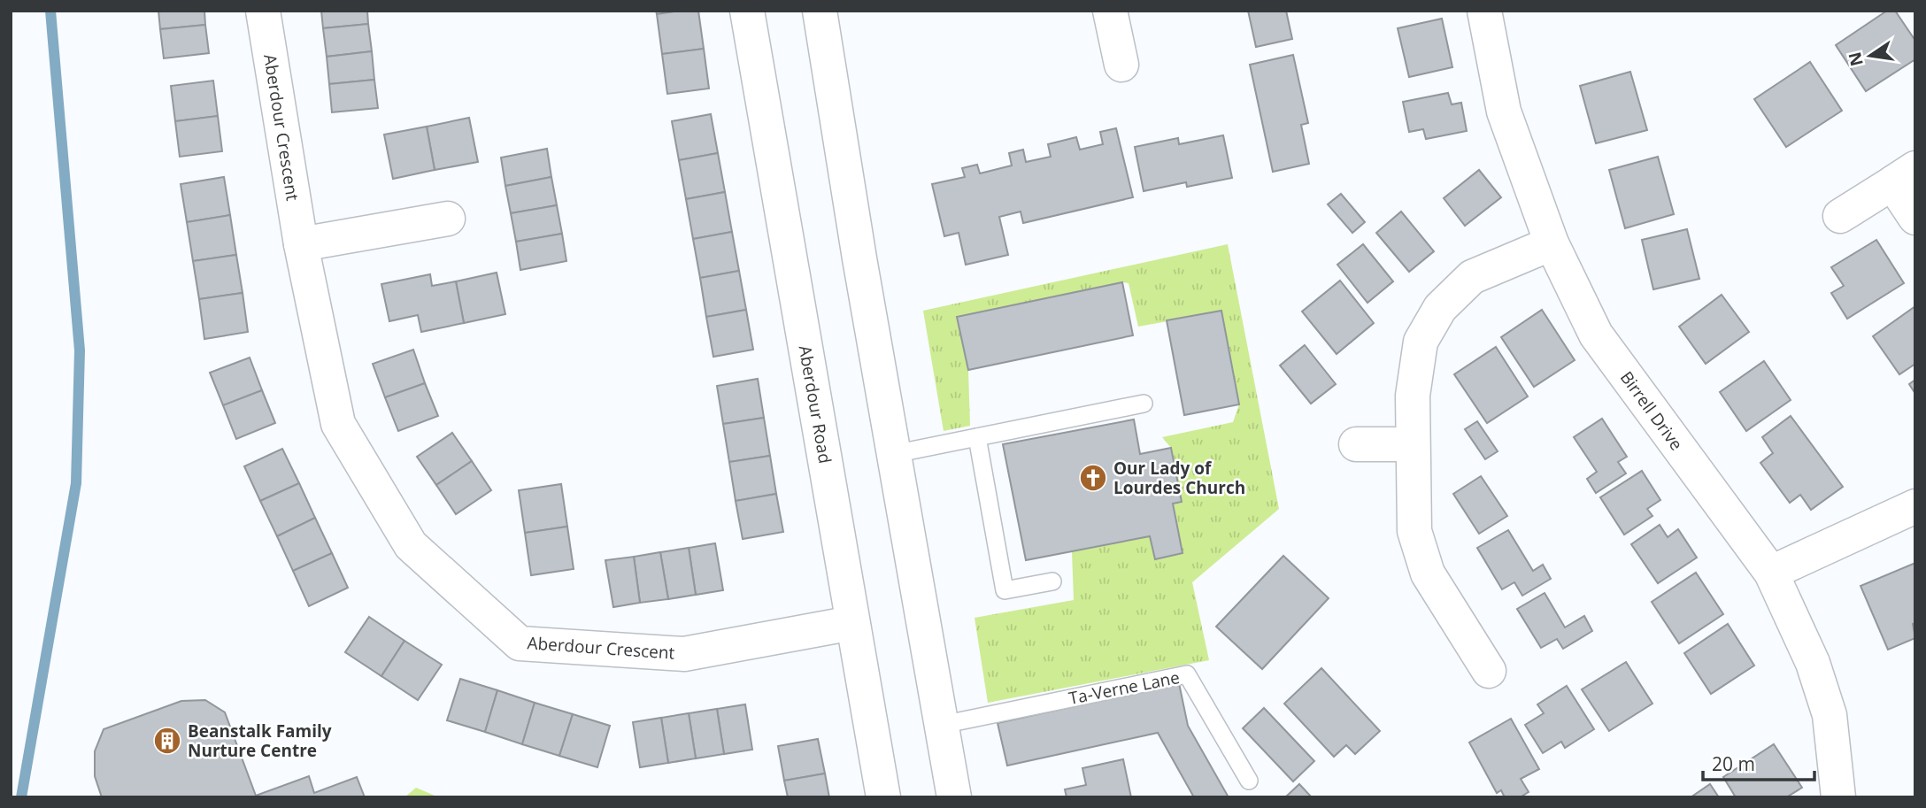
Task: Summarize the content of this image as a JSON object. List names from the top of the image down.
{
  "streets": {
    "street": ["Aberdour Crescent", "Aberdour Road", "Birrell Drive"],
    "lane": ["Ta-Verne Lane"]
  },
  "crossings": [
    ["Aberdour Crescent", "Aberdour Road"]
  ],
  "places": {
    "church": ["Our Lady of Lourdes Church"],
    "building": ["Beanstalk Family Nurture Centre"]
  },
  "scale_bar": "20 m",
  "north": "left"
}
